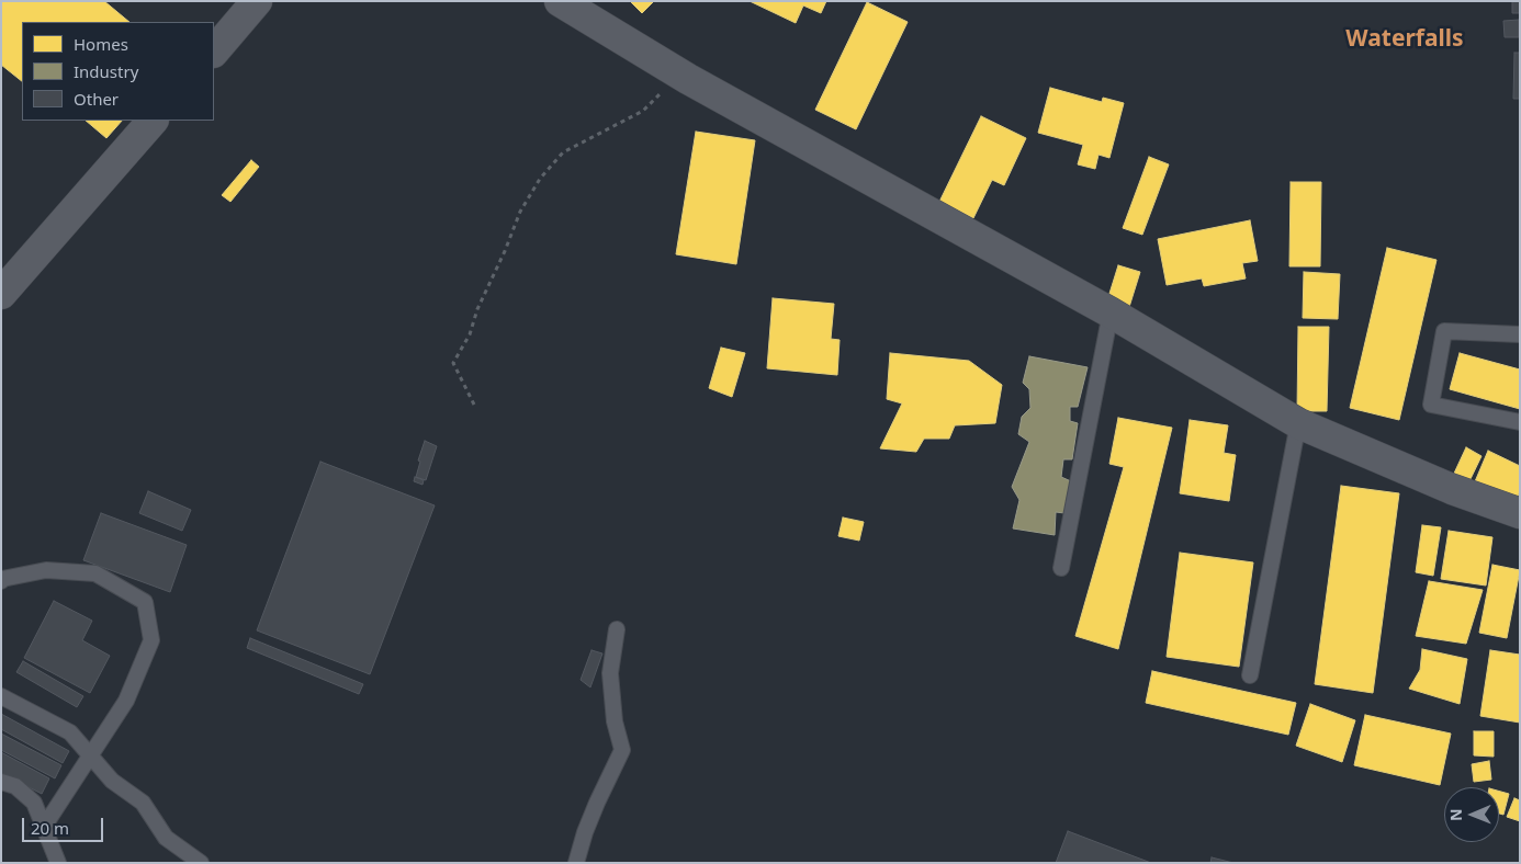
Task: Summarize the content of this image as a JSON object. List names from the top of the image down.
{
  "districts": ["Waterfalls"],
  "legend": ["Homes", "Industry", "Other"],
  "scale_bar": "20 m",
  "north": "left"
}
